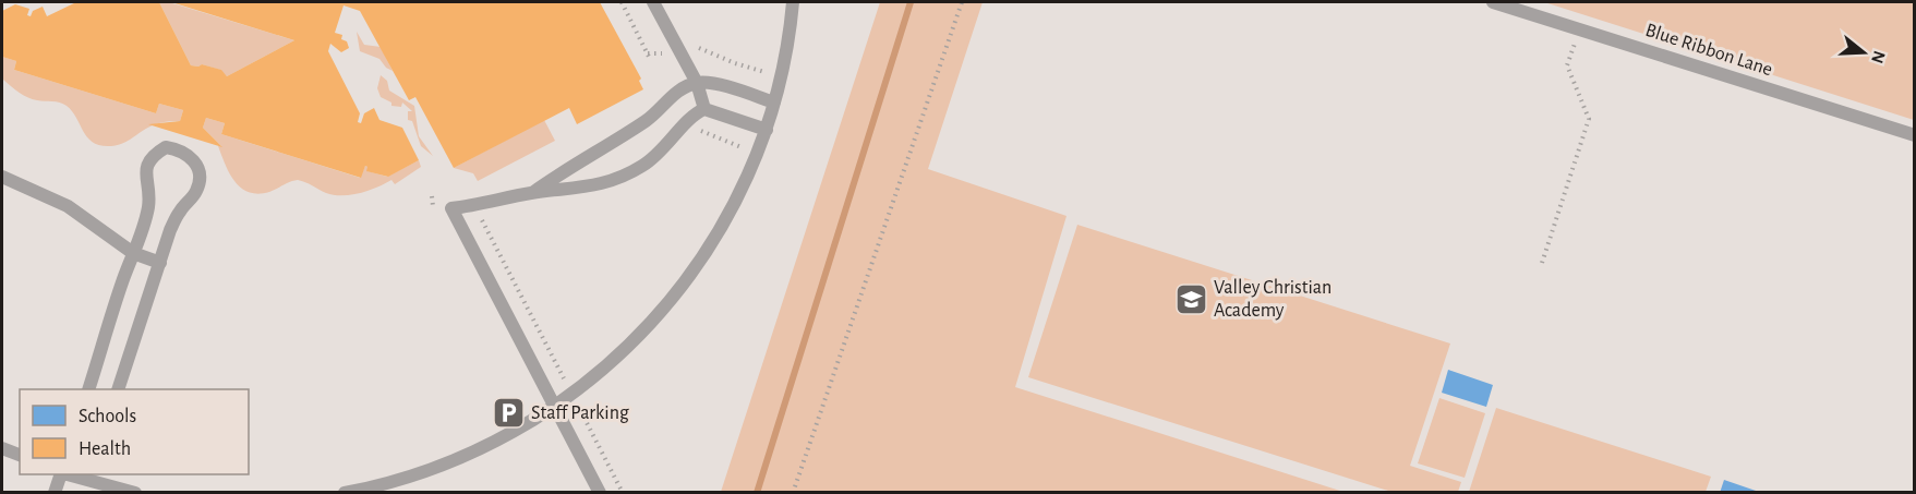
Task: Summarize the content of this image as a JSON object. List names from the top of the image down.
{
  "streets": {
    "lane": ["Blue Ribbon Lane"]
  },
  "places": {
    "school or university": ["Valley Christian Academy"],
    "parking": ["Staff Parking"]
  },
  "legend": ["Schools", "Health"],
  "north": "right"
}
